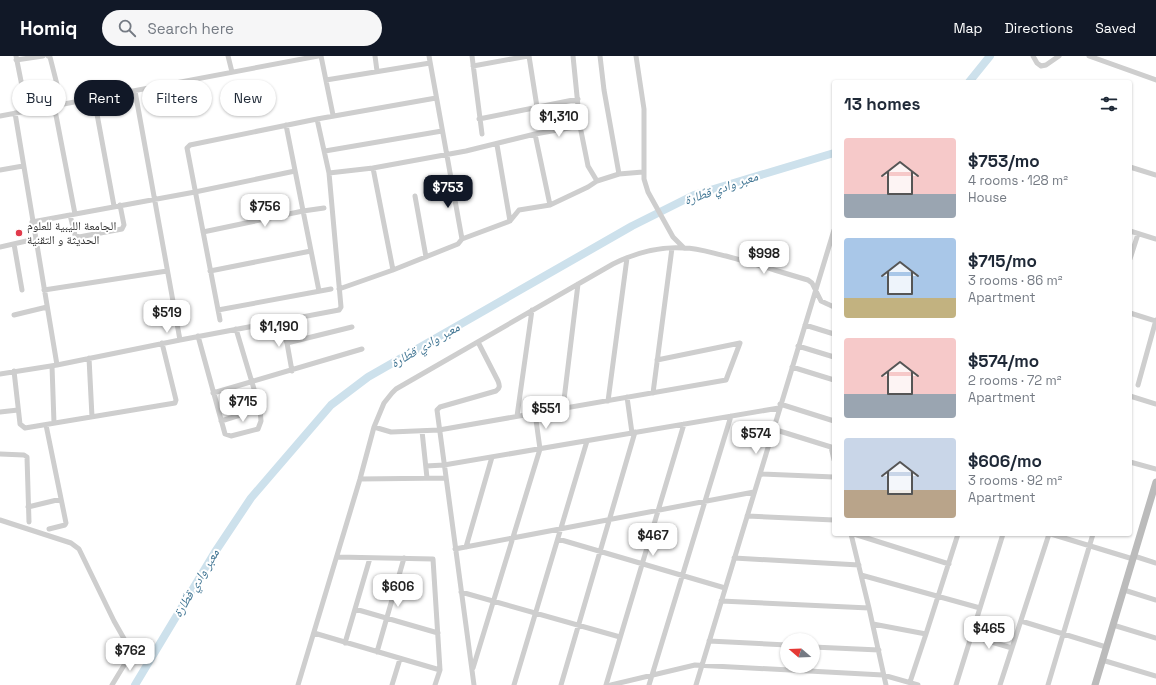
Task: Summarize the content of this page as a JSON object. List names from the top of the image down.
{
  "water": ["معبر وادي قطّارة"],
  "places": ["الجامعة الليبية للعلوم الحديثة و التقنية"],
  "north": "left",
  "page": {
    "header": "Homiq",
    "search": "Search here",
    "nav": ["Map", "Directions", "Saved"],
    "chip": [
      "Buy",
      "Rent",
      "Filters",
      "New"
    ],
    "heading": "13 homes",
    "price": [
      "$1,310",
      "$753",
      "$756",
      "$998",
      "$519",
      "$1,190",
      "$715",
      "$551",
      "$574",
      "$467",
      "$606",
      "$465",
      "$762"
    ],
    "list": [
      {
        "name": "$753/mo",
        "note": "4 rooms · 128 m² · House"
      },
      {
        "name": "$715/mo",
        "note": "3 rooms · 86 m² · Apartment"
      },
      {
        "name": "$574/mo",
        "note": "2 rooms · 72 m² · Apartment"
      },
      {
        "name": "$606/mo",
        "note": "3 rooms · 92 m² · Apartment"
      }
    ]
  }
}
